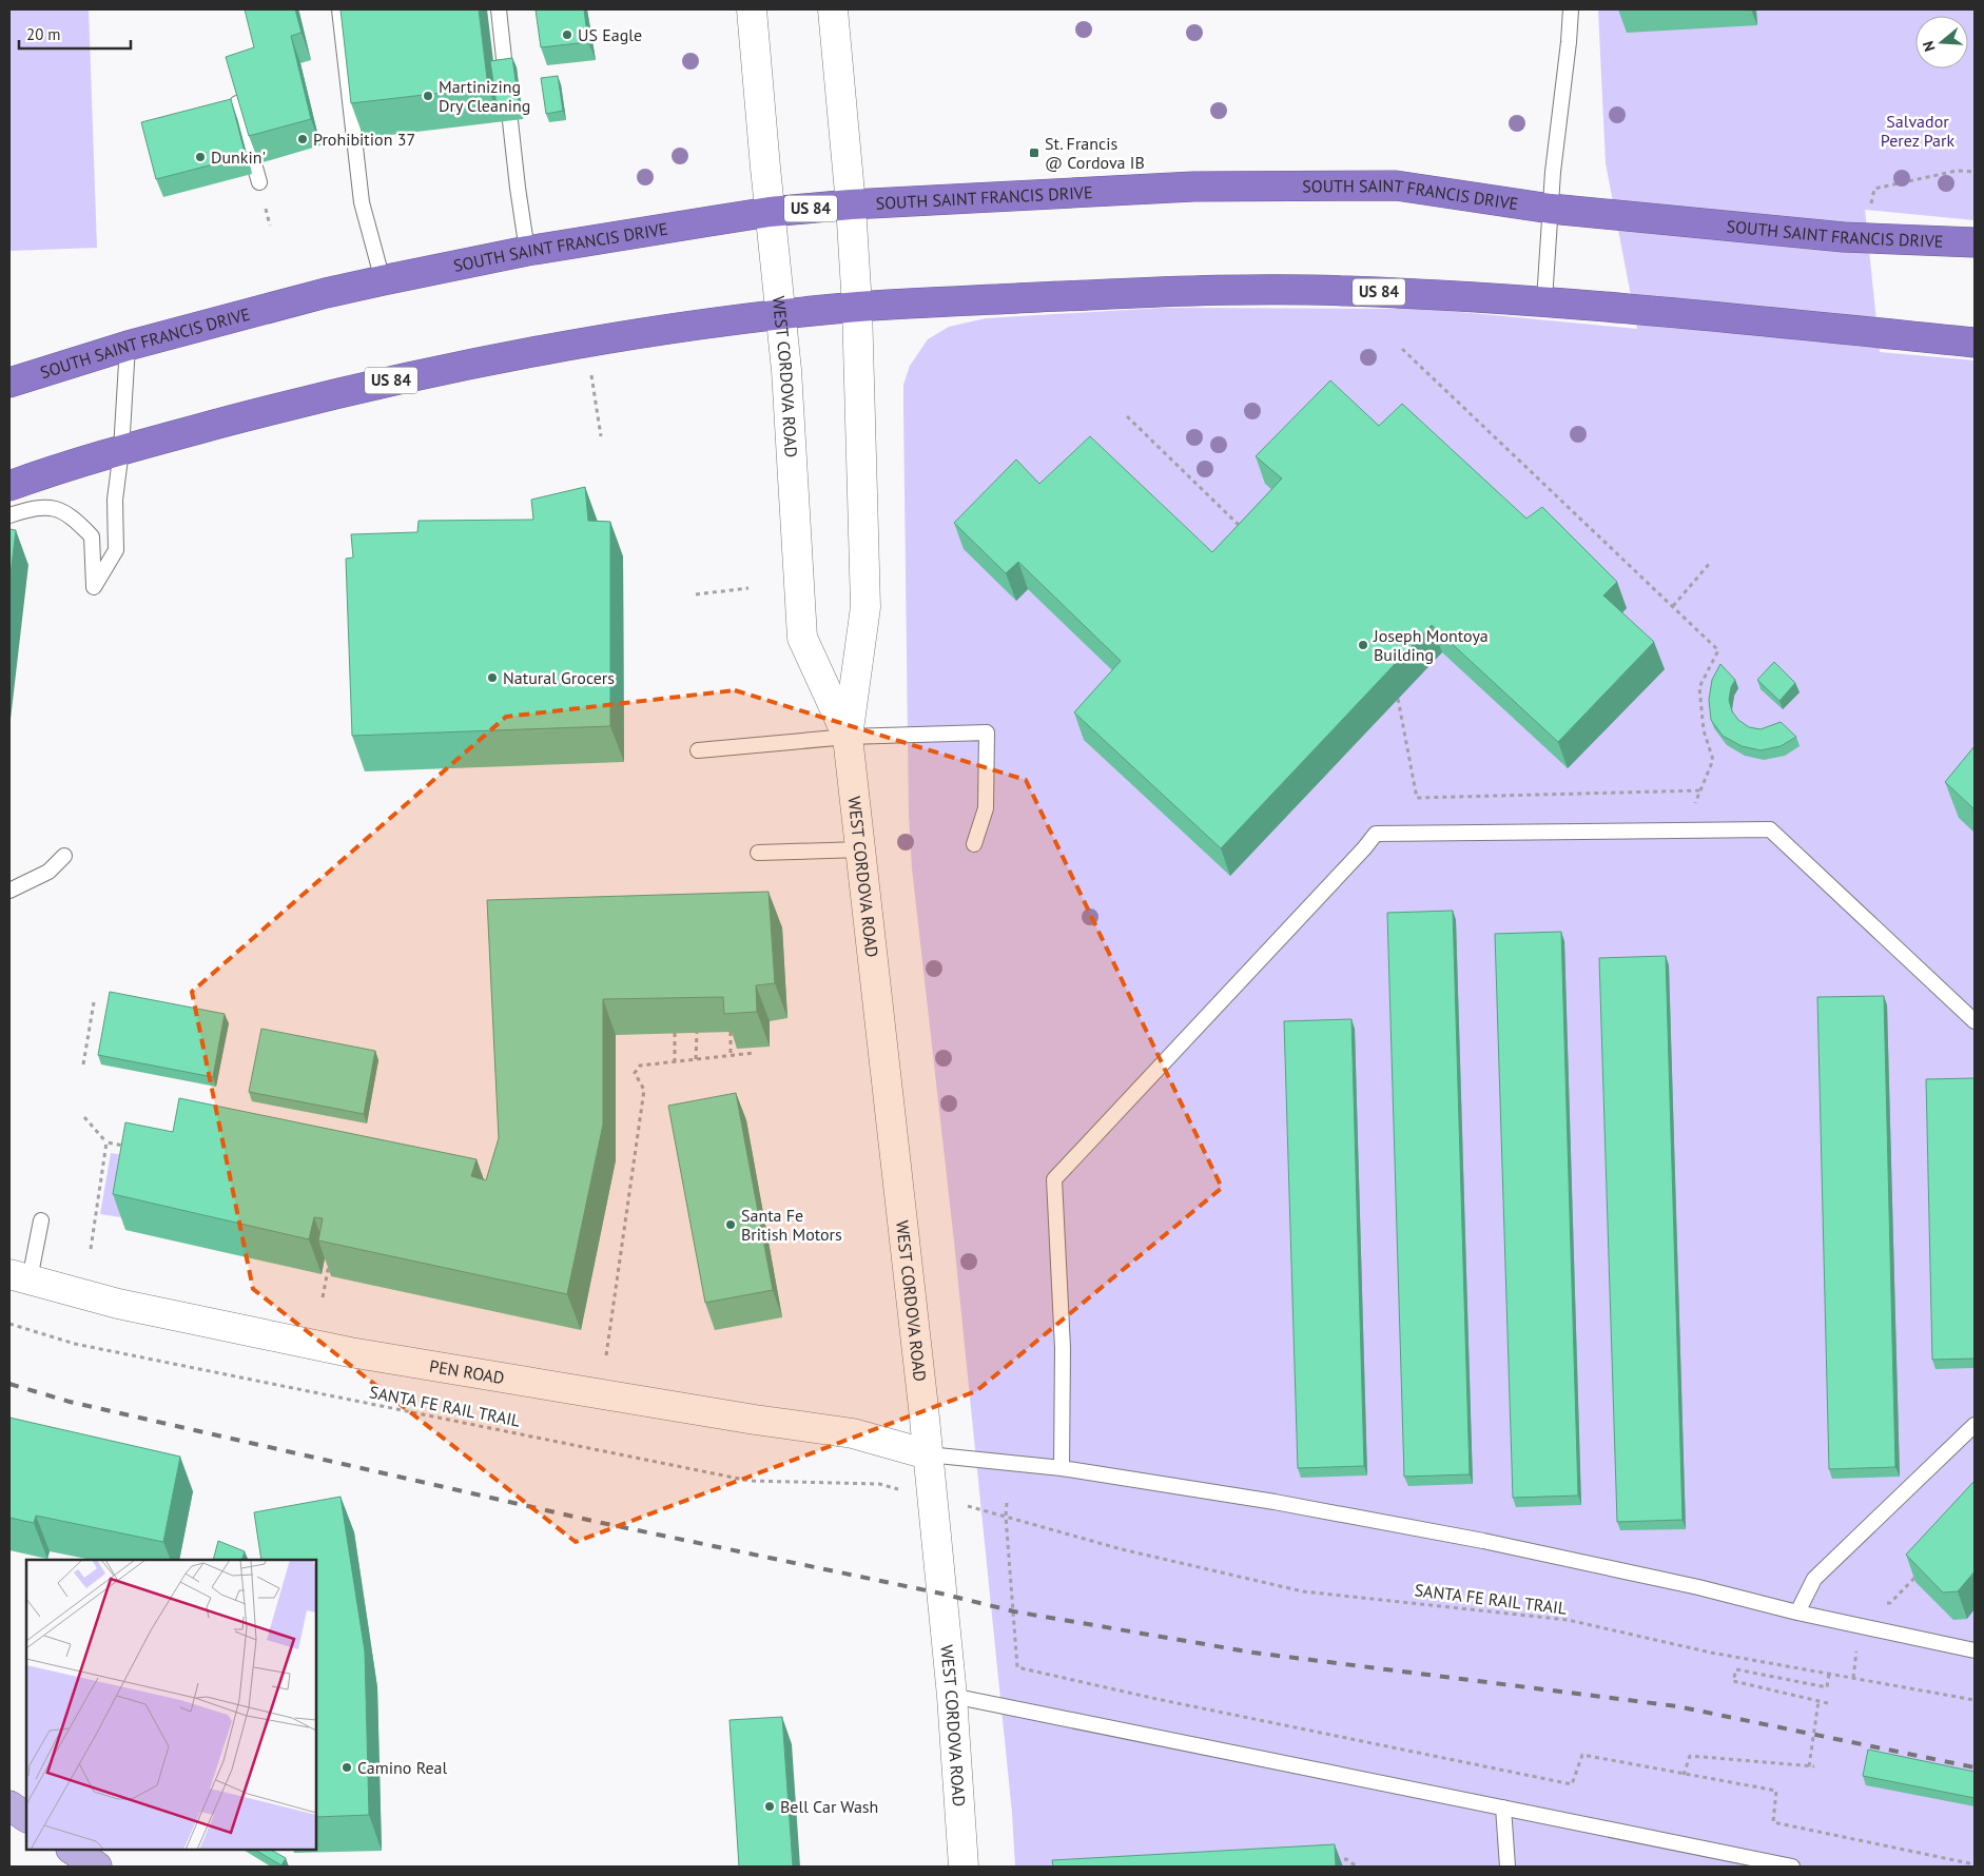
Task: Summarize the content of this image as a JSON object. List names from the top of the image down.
{
  "streets": {
    "highway": ["SOUTH SAINT FRANCIS DRIVE", "US 84"],
    "main road": ["WEST CORDOVA ROAD", "PEN ROAD"],
    "path": ["SANTA FE RAIL TRAIL"]
  },
  "crossings": [
    ["SOUTH SAINT FRANCIS DRIVE", "WEST CORDOVA ROAD"],
    ["US 84", "WEST CORDOVA ROAD"],
    ["WEST CORDOVA ROAD", "PEN ROAD"]
  ],
  "parks": ["Salvador Perez Park"],
  "places": {
    "other": [
      "US Eagle",
      "Martinizing Dry Cleaning",
      "Prohibition 37",
      "Dunkin'",
      "Joseph Montoya Building",
      "Natural Grocers",
      "Santa Fe British Motors",
      "Camino Real",
      "Bell Car Wash"
    ],
    "transit": ["St. Francis @ Cordova IB"]
  },
  "scale_bar": "20 m",
  "north": "left"
}
